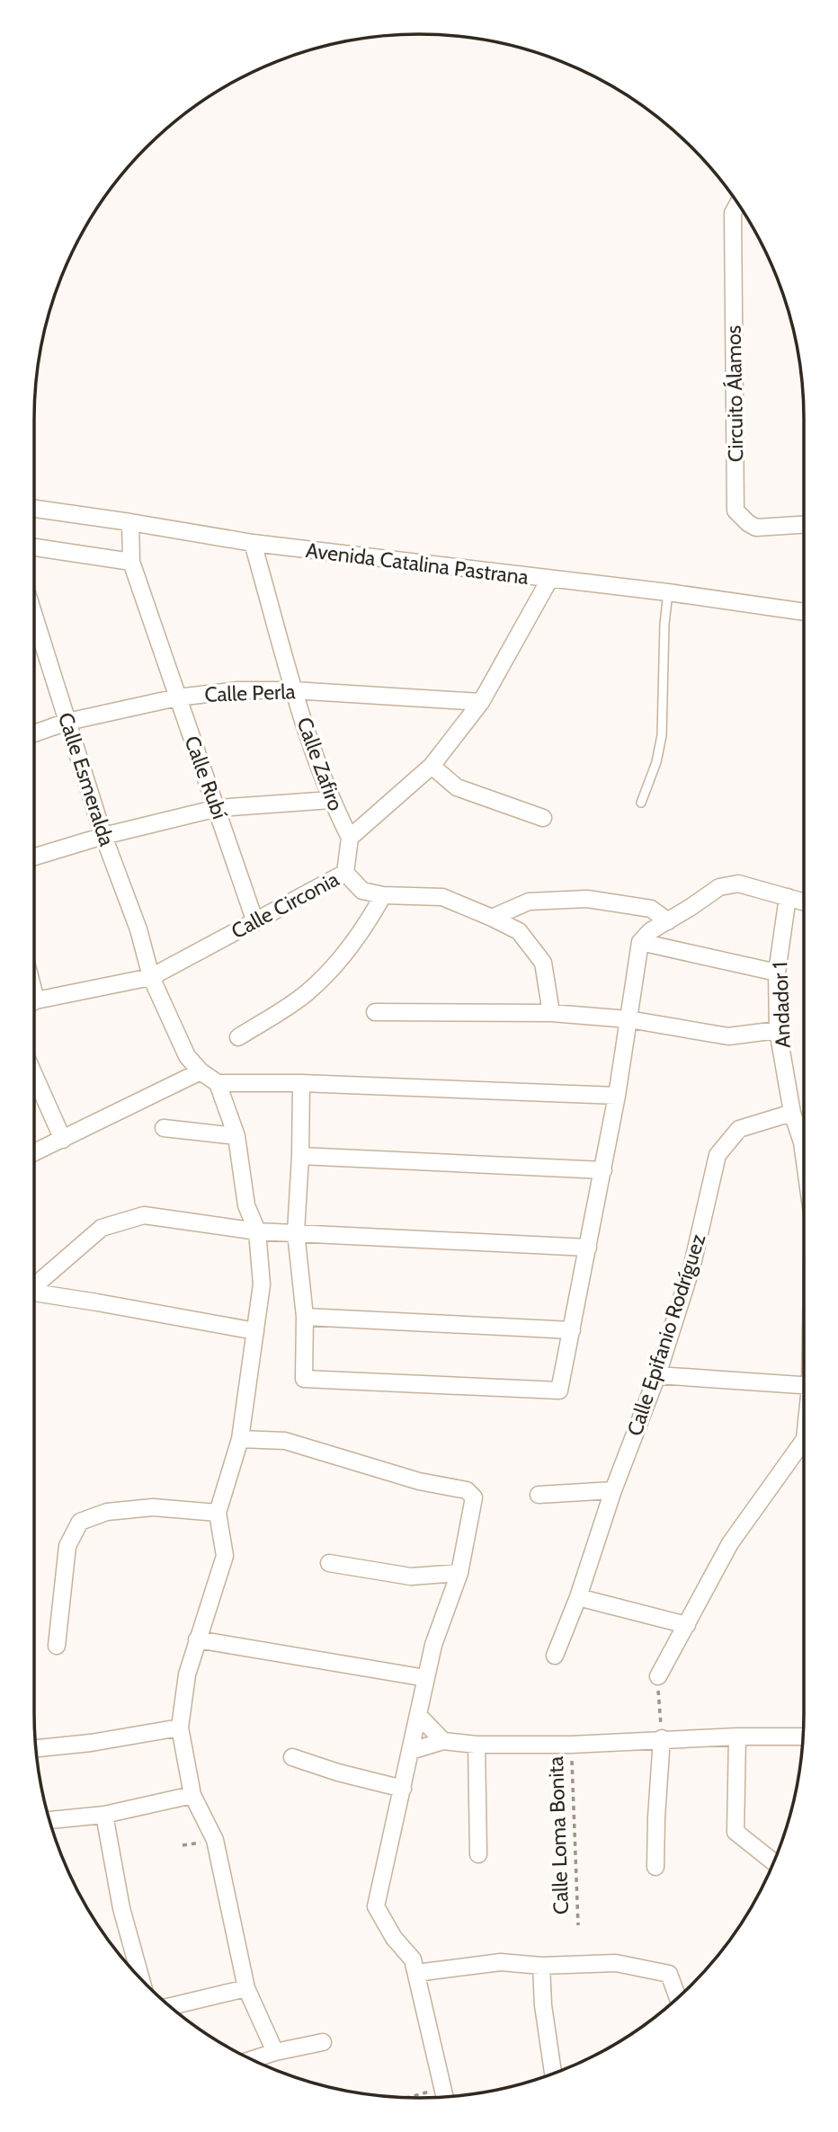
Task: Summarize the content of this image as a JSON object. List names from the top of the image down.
{
  "streets": {
    "street": [
      "Circuito Álamos",
      "Avenida Catalina Pastrana",
      "Calle Perla",
      "Calle Zafiro",
      "Calle Rubí",
      "Calle Esmeralda",
      "Calle Circonia",
      "Andador 1",
      "Calle Epifanio Rodríguez"
    ],
    "path": ["Calle Loma Bonita"]
  },
  "crossings": [
    ["Avenida Catalina Pastrana", "Calle Zafiro"],
    ["Avenida Catalina Pastrana", "Calle Rubí"],
    ["Calle Perla", "Calle Zafiro"],
    ["Calle Perla", "Calle Rubí"],
    ["Calle Perla", "Calle Esmeralda"],
    ["Calle Zafiro", "Calle Circonia"],
    ["Calle Rubí", "Calle Circonia"],
    ["Calle Esmeralda", "Calle Circonia"],
    ["Andador 1", "Calle Epifanio Rodríguez"]
  ]
}
